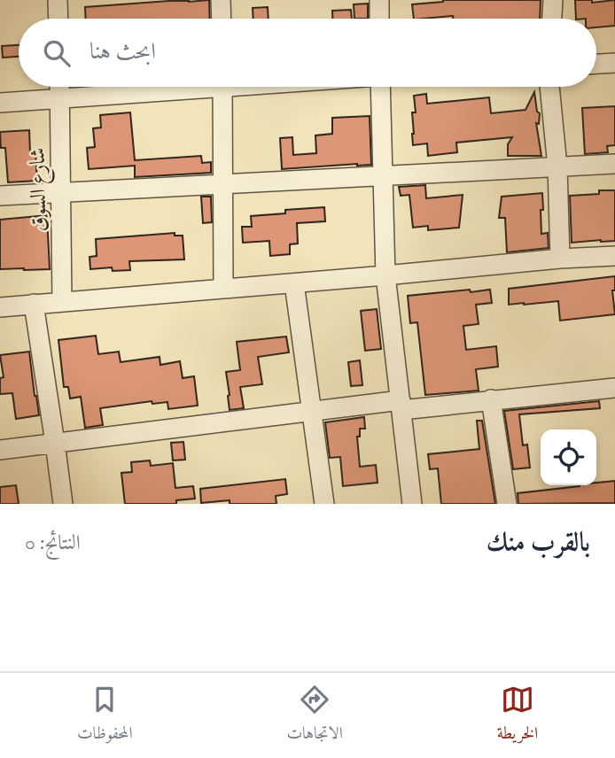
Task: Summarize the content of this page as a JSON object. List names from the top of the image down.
{
  "streets": {
    "street": ["شارع السوق"]
  },
  "page": {
    "search": "ابحث هنا",
    "heading": ["بالقرب منك", "النتائج: 0"],
    "nav": ["الخريطة", "الاتجاهات", "المحفوظات"]
  }
}
